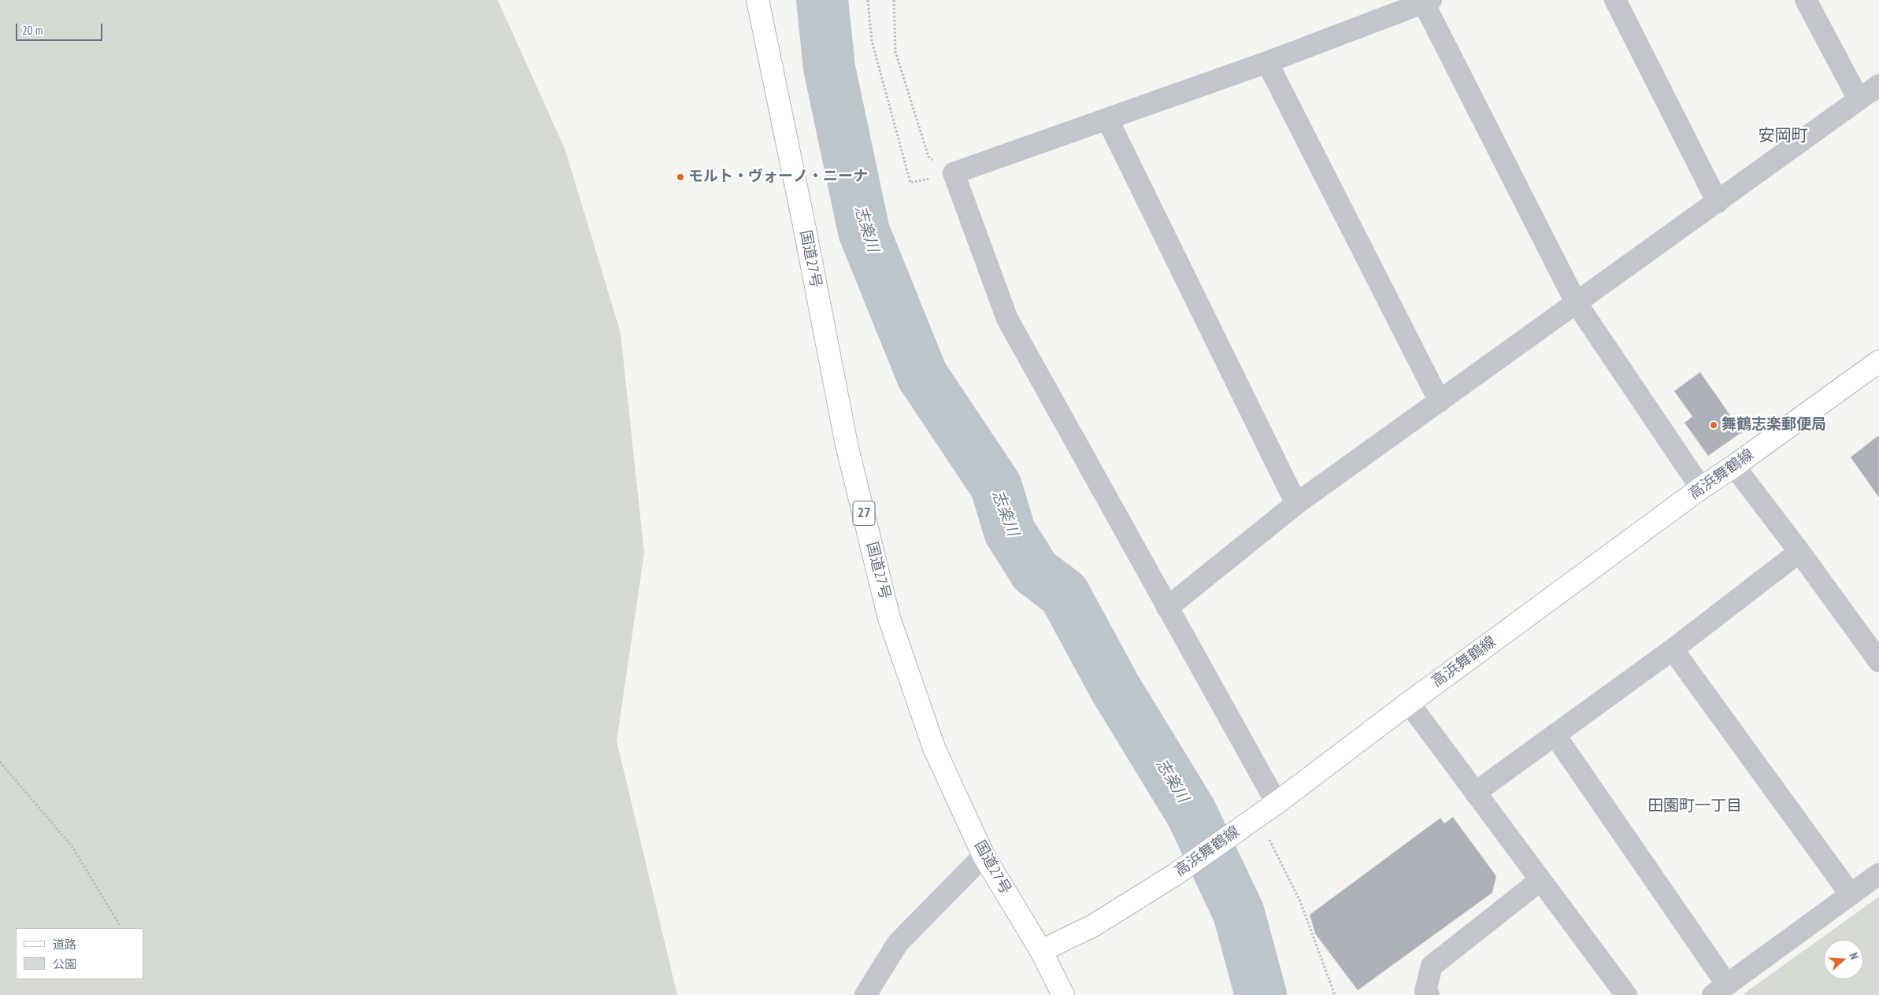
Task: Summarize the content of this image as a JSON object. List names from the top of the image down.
{
  "streets": {
    "main road": ["国道27号", "高浜舞鶴線", "27"]
  },
  "crossings": [
    ["国道27号", "高浜舞鶴線"]
  ],
  "districts": ["安岡町", "田園町一丁目"],
  "water": ["志楽川"],
  "places": ["モルト・ヴォーノ・ニーナ", "舞鶴志楽郵便局"],
  "legend": ["道路", "公園"],
  "scale_bar": "20 m",
  "north": "right"
}
